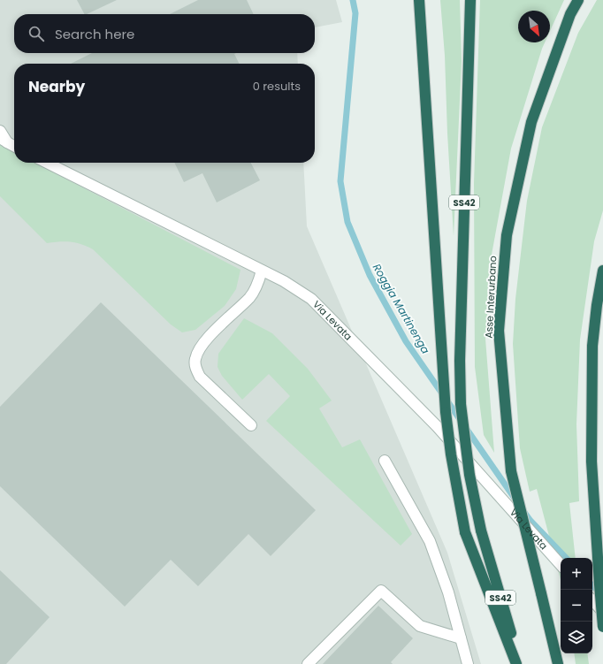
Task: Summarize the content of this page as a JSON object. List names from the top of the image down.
{
  "streets": {
    "highway": ["SS42", "Asse Interurbano"],
    "street": ["Via Levata"]
  },
  "water": ["Roggia Martinenga"],
  "north": "bottom right",
  "page": {
    "search": "Search here",
    "heading": ["Nearby", "0 results"],
    "map_buttons": ["+", "−"]
  }
}
